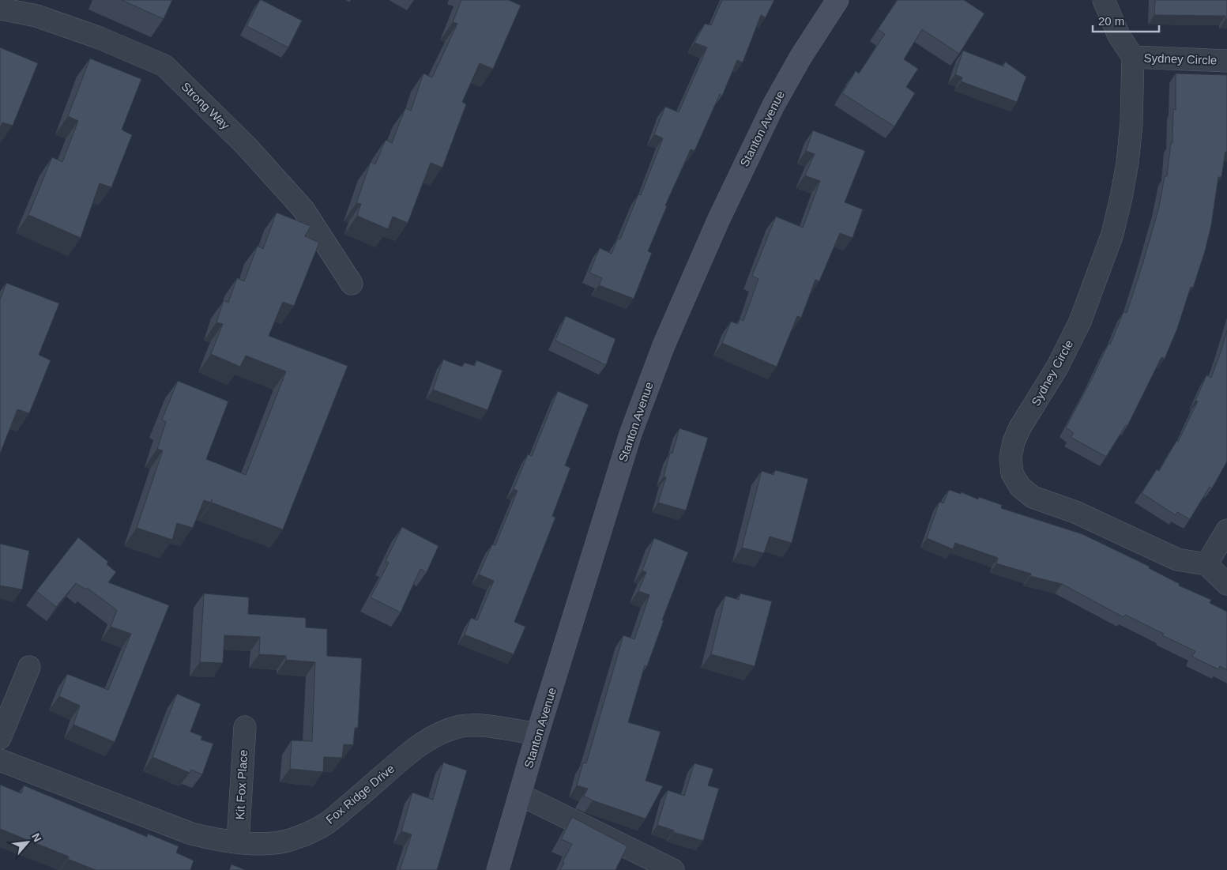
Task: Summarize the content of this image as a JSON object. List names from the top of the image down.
{
  "streets": {
    "street": [
      "Sydney Circle",
      "Strong Way",
      "Stanton Avenue",
      "Kit Fox Place",
      "Fox Ridge Drive"
    ]
  },
  "crossings": [
    ["Stanton Avenue", "Fox Ridge Drive"],
    ["Kit Fox Place", "Fox Ridge Drive"]
  ],
  "scale_bar": "20 m",
  "north": "top right"
}
